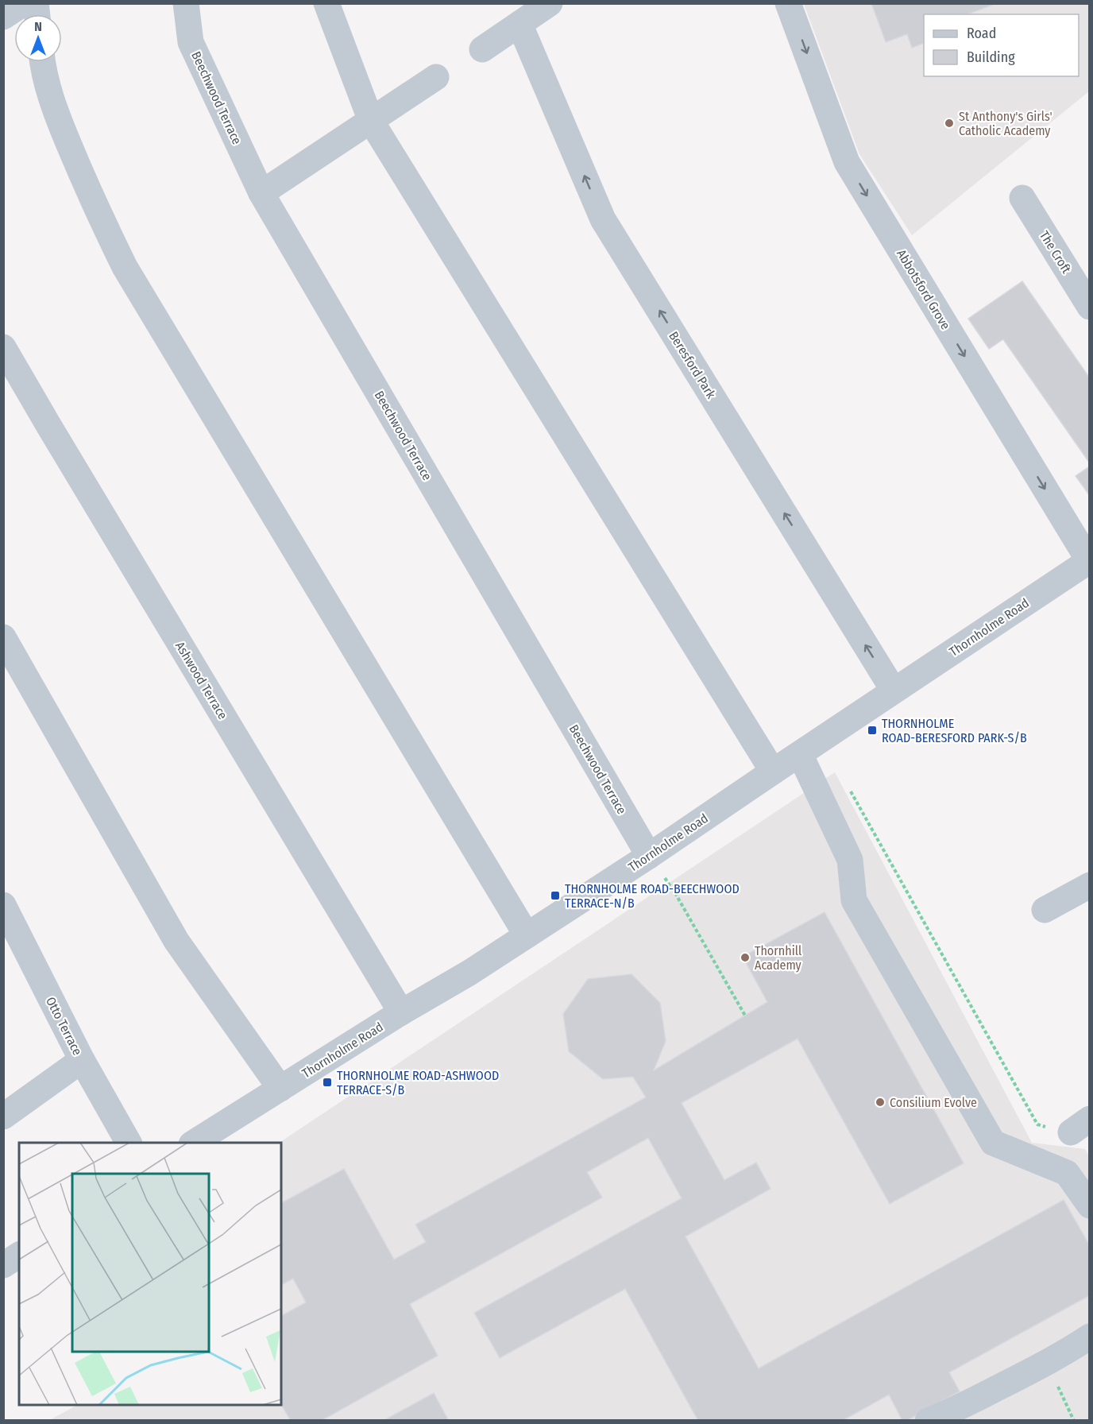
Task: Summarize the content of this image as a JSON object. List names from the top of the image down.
{
  "streets": {
    "street": [
      "Beechwood Terrace",
      "The Croft",
      "Abbotsford Grove",
      "Beresford Park",
      "Thornholme Road",
      "Ashwood Terrace",
      "Otto Terrace"
    ]
  },
  "crossings": [
    ["Beechwood Terrace", "Thornholme Road"],
    ["Abbotsford Grove", "Thornholme Road"],
    ["Beresford Park", "Thornholme Road"],
    ["Thornholme Road", "Ashwood Terrace"]
  ],
  "one_way": ["Abbotsford Grove"],
  "places": {
    "other": ["St Anthony's Girls' Catholic Academy", "Thornhill Academy", "Consilium Evolve"],
    "transit": ["THORNHOLME ROAD-BERESFORD PARK-S/B", "THORNHOLME ROAD-BEECHWOOD TERRACE-N/B", "THORNHOLME ROAD-ASHWOOD TERRACE-S/B"]
  },
  "legend": ["Road", "Building"],
  "north": "top"
}
